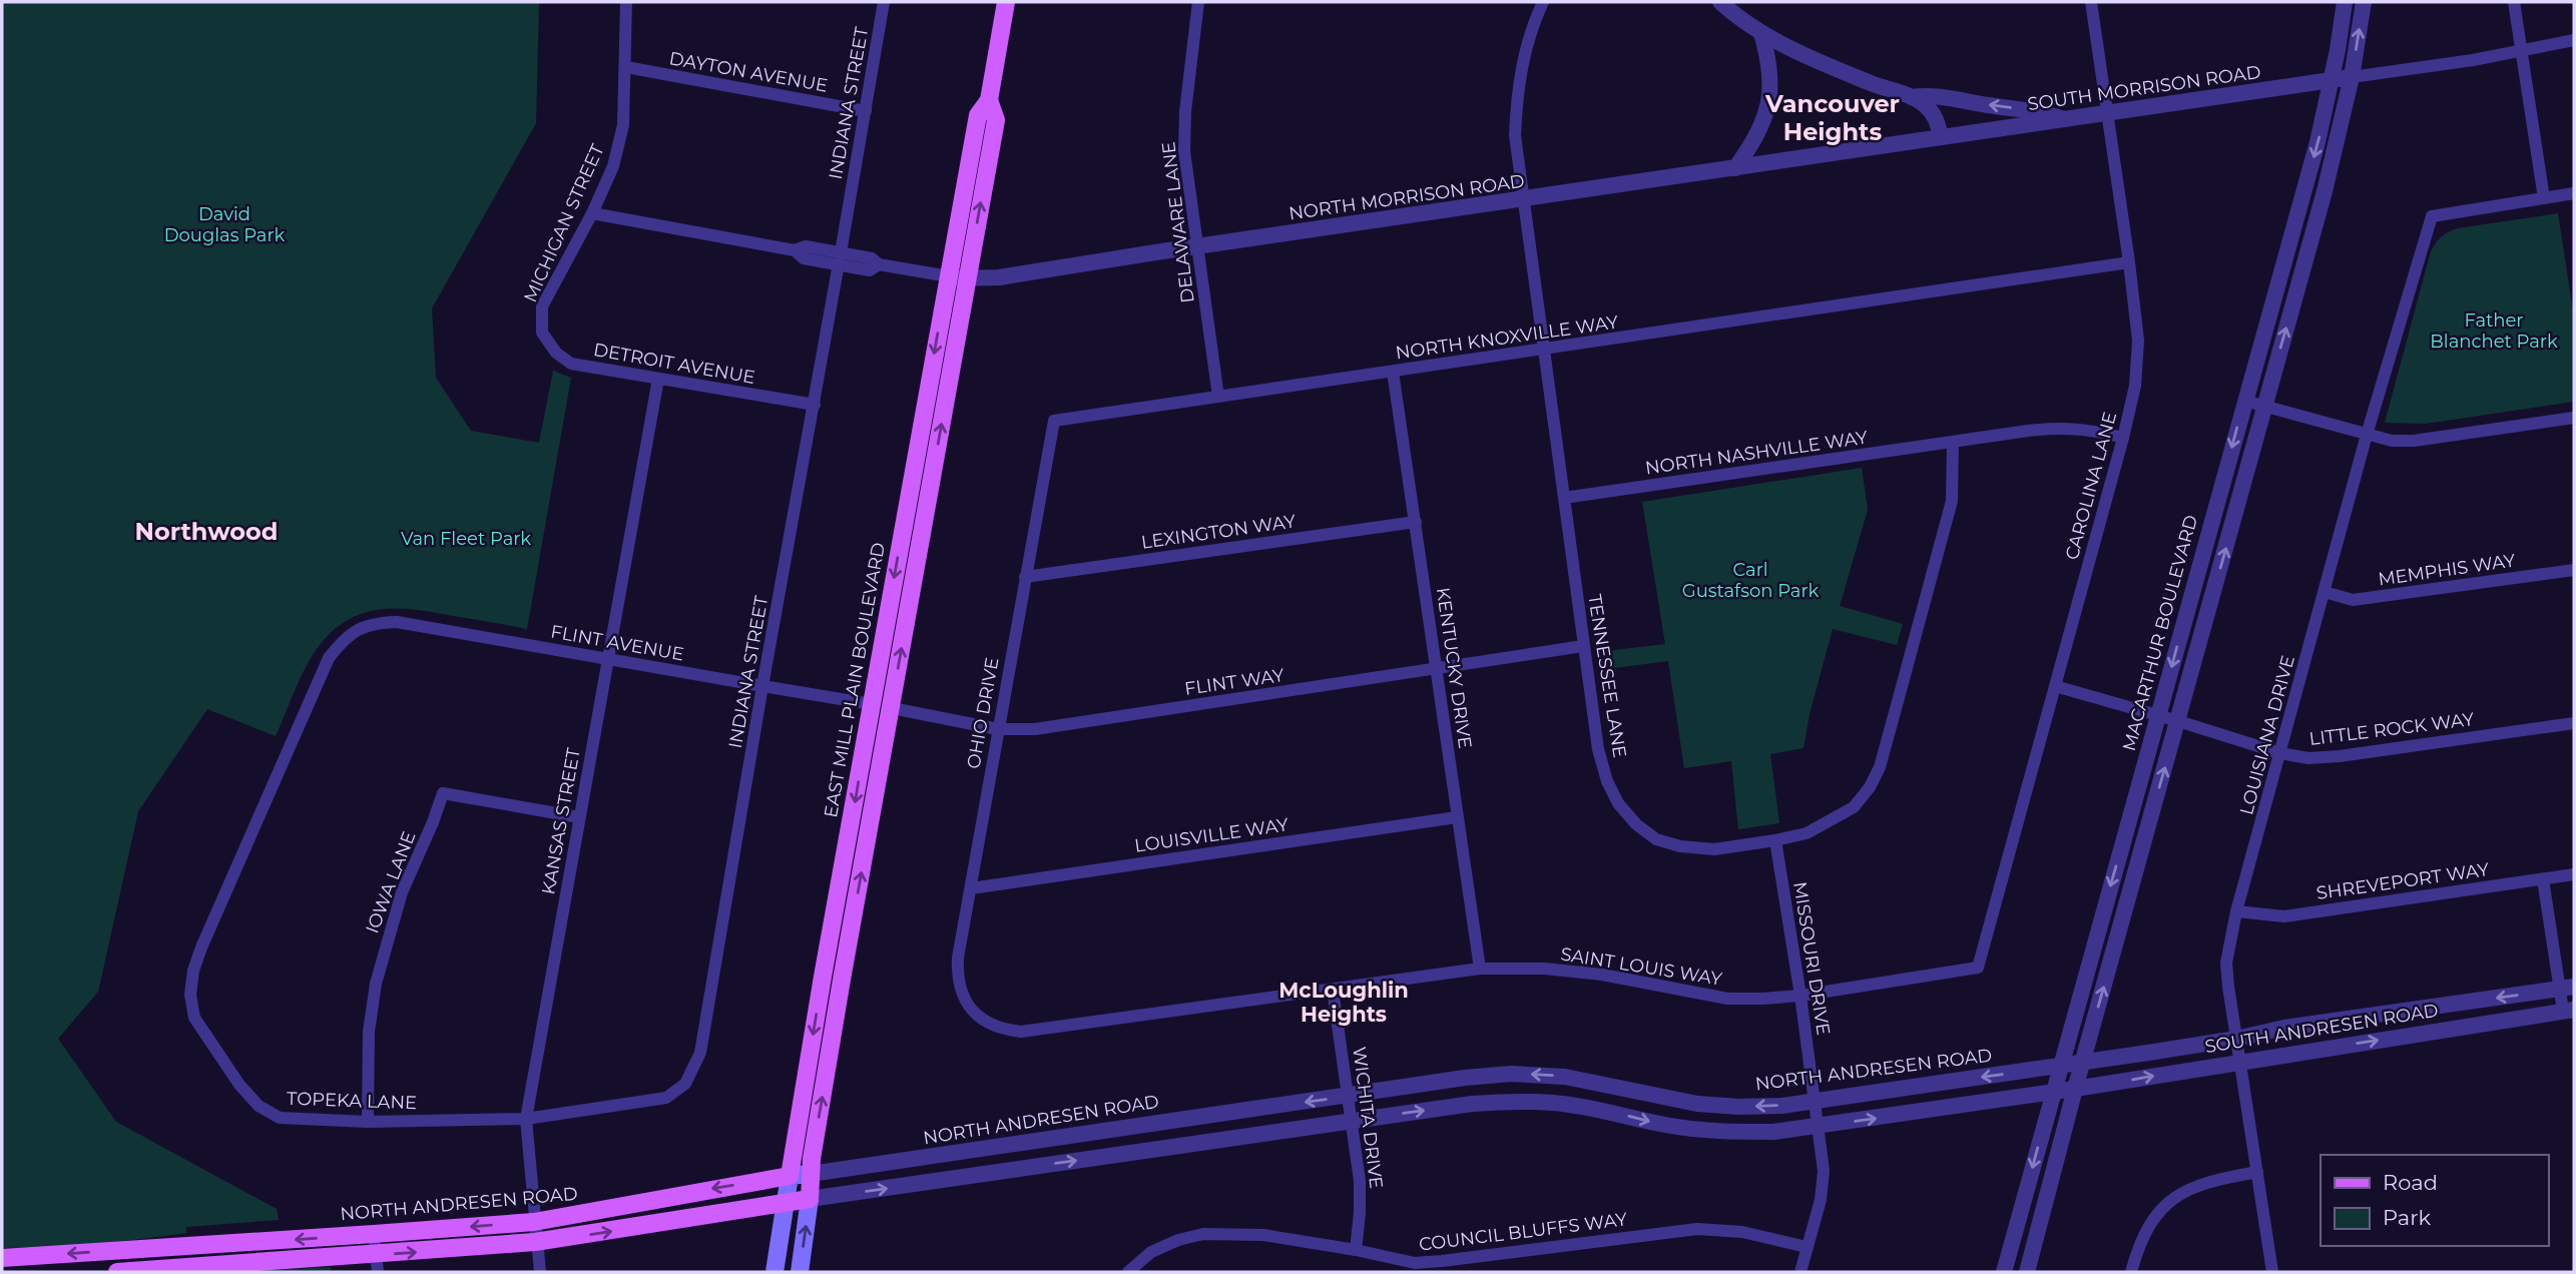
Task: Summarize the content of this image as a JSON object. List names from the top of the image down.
{
  "streets": {
    "main road": ["EAST MILL PLAIN BOULEVARD", "NORTH ANDRESEN ROAD"],
    "street": [
      "DAYTON AVENUE",
      "SOUTH MORRISON ROAD",
      "INDIANA STREET",
      "NORTH MORRISON ROAD",
      "DELAWARE LANE",
      "MICHIGAN STREET",
      "NORTH KNOXVILLE WAY",
      "DETROIT AVENUE",
      "NORTH NASHVILLE WAY",
      "CAROLINA LANE",
      "LEXINGTON WAY",
      "MEMPHIS WAY",
      "MACARTHUR BOULEVARD",
      "FLINT AVENUE",
      "KENTUCKY DRIVE",
      "TENNESSEE LANE",
      "FLINT WAY",
      "OHIO DRIVE",
      "LITTLE ROCK WAY",
      "LOUISIANA DRIVE",
      "KANSAS STREET",
      "LOUISVILLE WAY",
      "SHREVEPORT WAY",
      "IOWA LANE",
      "MISSOURI DRIVE",
      "SAINT LOUIS WAY",
      "SOUTH ANDRESEN ROAD",
      "TOPEKA LANE",
      "WICHITA DRIVE",
      "COUNCIL BLUFFS WAY"
    ]
  },
  "crossings": [
    ["DAYTON AVENUE", "INDIANA STREET"],
    ["DAYTON AVENUE", "MICHIGAN STREET"],
    ["SOUTH MORRISON ROAD", "NORTH MORRISON ROAD"],
    ["SOUTH MORRISON ROAD", "CAROLINA LANE"],
    ["SOUTH MORRISON ROAD", "MACARTHUR BOULEVARD"],
    ["INDIANA STREET", "NORTH MORRISON ROAD"],
    ["INDIANA STREET", "DETROIT AVENUE"],
    ["INDIANA STREET", "FLINT AVENUE"],
    ["INDIANA STREET", "TOPEKA LANE"],
    ["NORTH MORRISON ROAD", "DELAWARE LANE"],
    ["NORTH MORRISON ROAD", "MICHIGAN STREET"],
    ["NORTH MORRISON ROAD", "TENNESSEE LANE"],
    ["NORTH MORRISON ROAD", "EAST MILL PLAIN BOULEVARD"],
    ["DELAWARE LANE", "NORTH KNOXVILLE WAY"],
    ["MICHIGAN STREET", "DETROIT AVENUE"],
    ["NORTH KNOXVILLE WAY", "CAROLINA LANE"],
    ["NORTH KNOXVILLE WAY", "KENTUCKY DRIVE"],
    ["NORTH KNOXVILLE WAY", "TENNESSEE LANE"],
    ["NORTH KNOXVILLE WAY", "OHIO DRIVE"],
    ["DETROIT AVENUE", "KANSAS STREET"],
    ["NORTH NASHVILLE WAY", "CAROLINA LANE"],
    ["NORTH NASHVILLE WAY", "TENNESSEE LANE"],
    ["CAROLINA LANE", "LITTLE ROCK WAY"],
    ["CAROLINA LANE", "SAINT LOUIS WAY"],
    ["LEXINGTON WAY", "KENTUCKY DRIVE"],
    ["LEXINGTON WAY", "OHIO DRIVE"],
    ["MEMPHIS WAY", "LOUISIANA DRIVE"],
    ["MACARTHUR BOULEVARD", "LITTLE ROCK WAY"],
    ["MACARTHUR BOULEVARD", "NORTH ANDRESEN ROAD"],
    ["FLINT AVENUE", "EAST MILL PLAIN BOULEVARD"],
    ["FLINT AVENUE", "KANSAS STREET"],
    ["FLINT AVENUE", "TOPEKA LANE"],
    ["KENTUCKY DRIVE", "FLINT WAY"],
    ["KENTUCKY DRIVE", "LOUISVILLE WAY"],
    ["KENTUCKY DRIVE", "SAINT LOUIS WAY"],
    ["TENNESSEE LANE", "FLINT WAY"],
    ["TENNESSEE LANE", "MISSOURI DRIVE"],
    ["EAST MILL PLAIN BOULEVARD", "FLINT WAY"],
    ["EAST MILL PLAIN BOULEVARD", "NORTH ANDRESEN ROAD"],
    ["FLINT WAY", "OHIO DRIVE"],
    ["OHIO DRIVE", "LOUISVILLE WAY"],
    ["OHIO DRIVE", "SAINT LOUIS WAY"],
    ["LITTLE ROCK WAY", "LOUISIANA DRIVE"],
    ["LOUISIANA DRIVE", "SHREVEPORT WAY"],
    ["LOUISIANA DRIVE", "SOUTH ANDRESEN ROAD"],
    ["KANSAS STREET", "IOWA LANE"],
    ["KANSAS STREET", "NORTH ANDRESEN ROAD"],
    ["KANSAS STREET", "TOPEKA LANE"],
    ["IOWA LANE", "TOPEKA LANE"],
    ["MISSOURI DRIVE", "SAINT LOUIS WAY"],
    ["MISSOURI DRIVE", "NORTH ANDRESEN ROAD"],
    ["MISSOURI DRIVE", "COUNCIL BLUFFS WAY"],
    ["SAINT LOUIS WAY", "WICHITA DRIVE"],
    ["SOUTH ANDRESEN ROAD", "NORTH ANDRESEN ROAD"],
    ["NORTH ANDRESEN ROAD", "WICHITA DRIVE"],
    ["WICHITA DRIVE", "COUNCIL BLUFFS WAY"]
  ],
  "districts": ["Vancouver Heights", "Northwood", "McLoughlin Heights"],
  "parks": [
    "David Douglas Park",
    "Father Blanchet Park",
    "Van Fleet Park",
    "Carl Gustafson Park"
  ],
  "legend": ["Road", "Park"]
}
